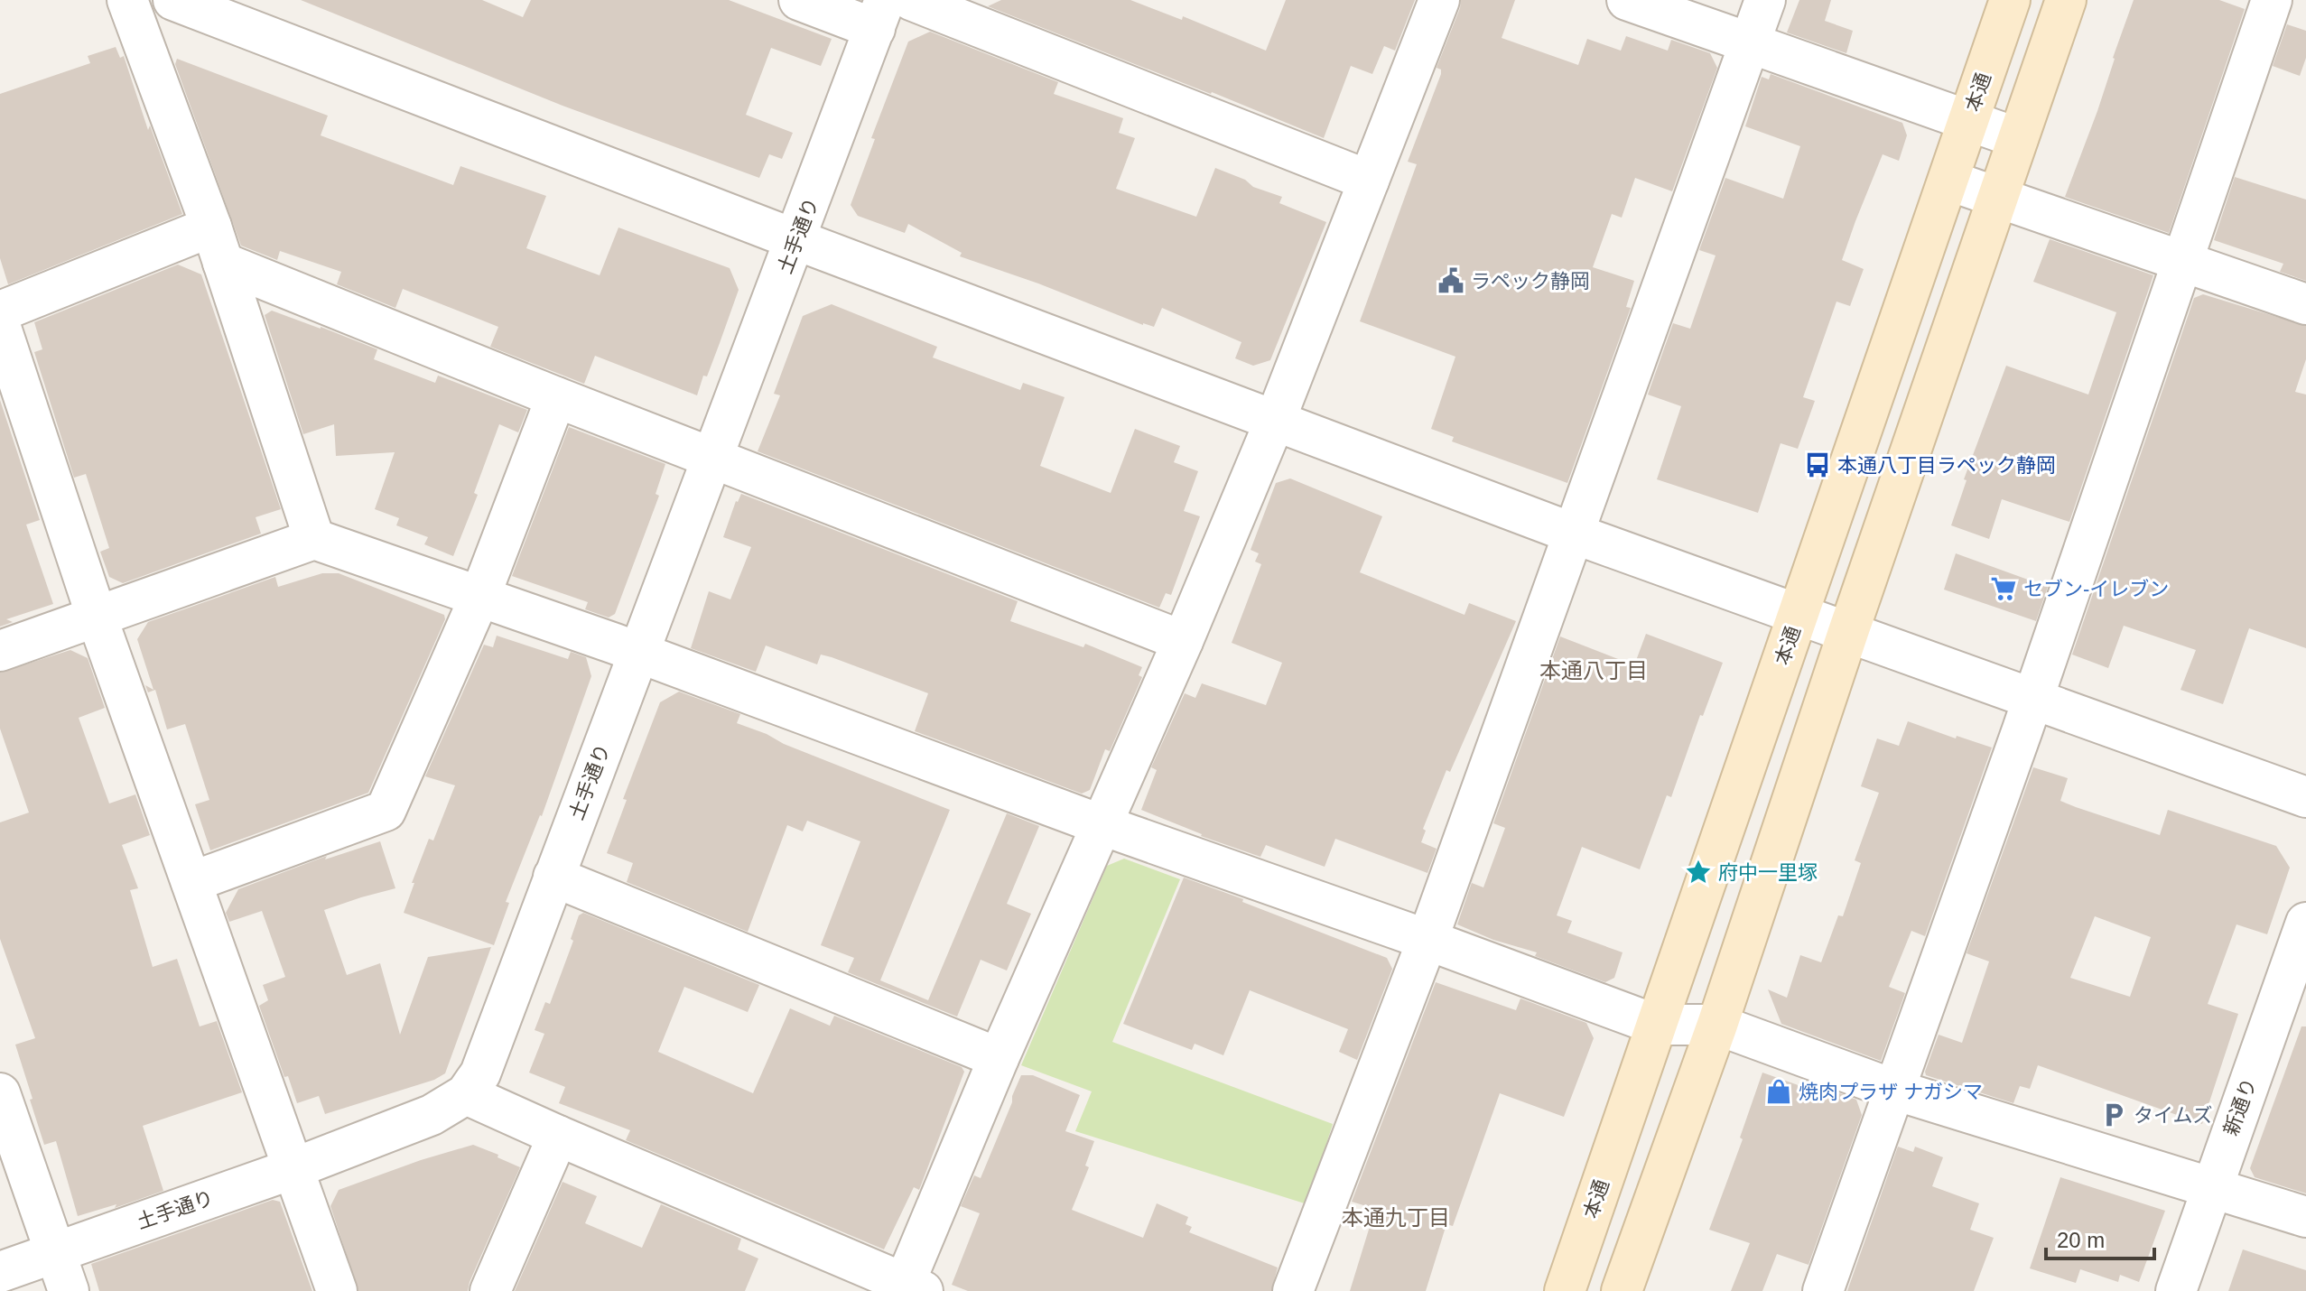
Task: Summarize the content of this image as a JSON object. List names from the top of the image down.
{
  "streets": {
    "main road": ["本通"],
    "street": ["土手通り", "新通り"]
  },
  "districts": ["本通八丁目", "本通九丁目"],
  "places": {
    "public building": ["ラペック静岡"],
    "bus stop": ["本通八丁目ラペック静岡"],
    "supermarket": ["セブン-イレブン"],
    "place": ["府中一里塚"],
    "shop": ["焼肉プラザ ナガシマ"],
    "parking": ["タイムズ"]
  },
  "scale_bar": "20 m"
}
